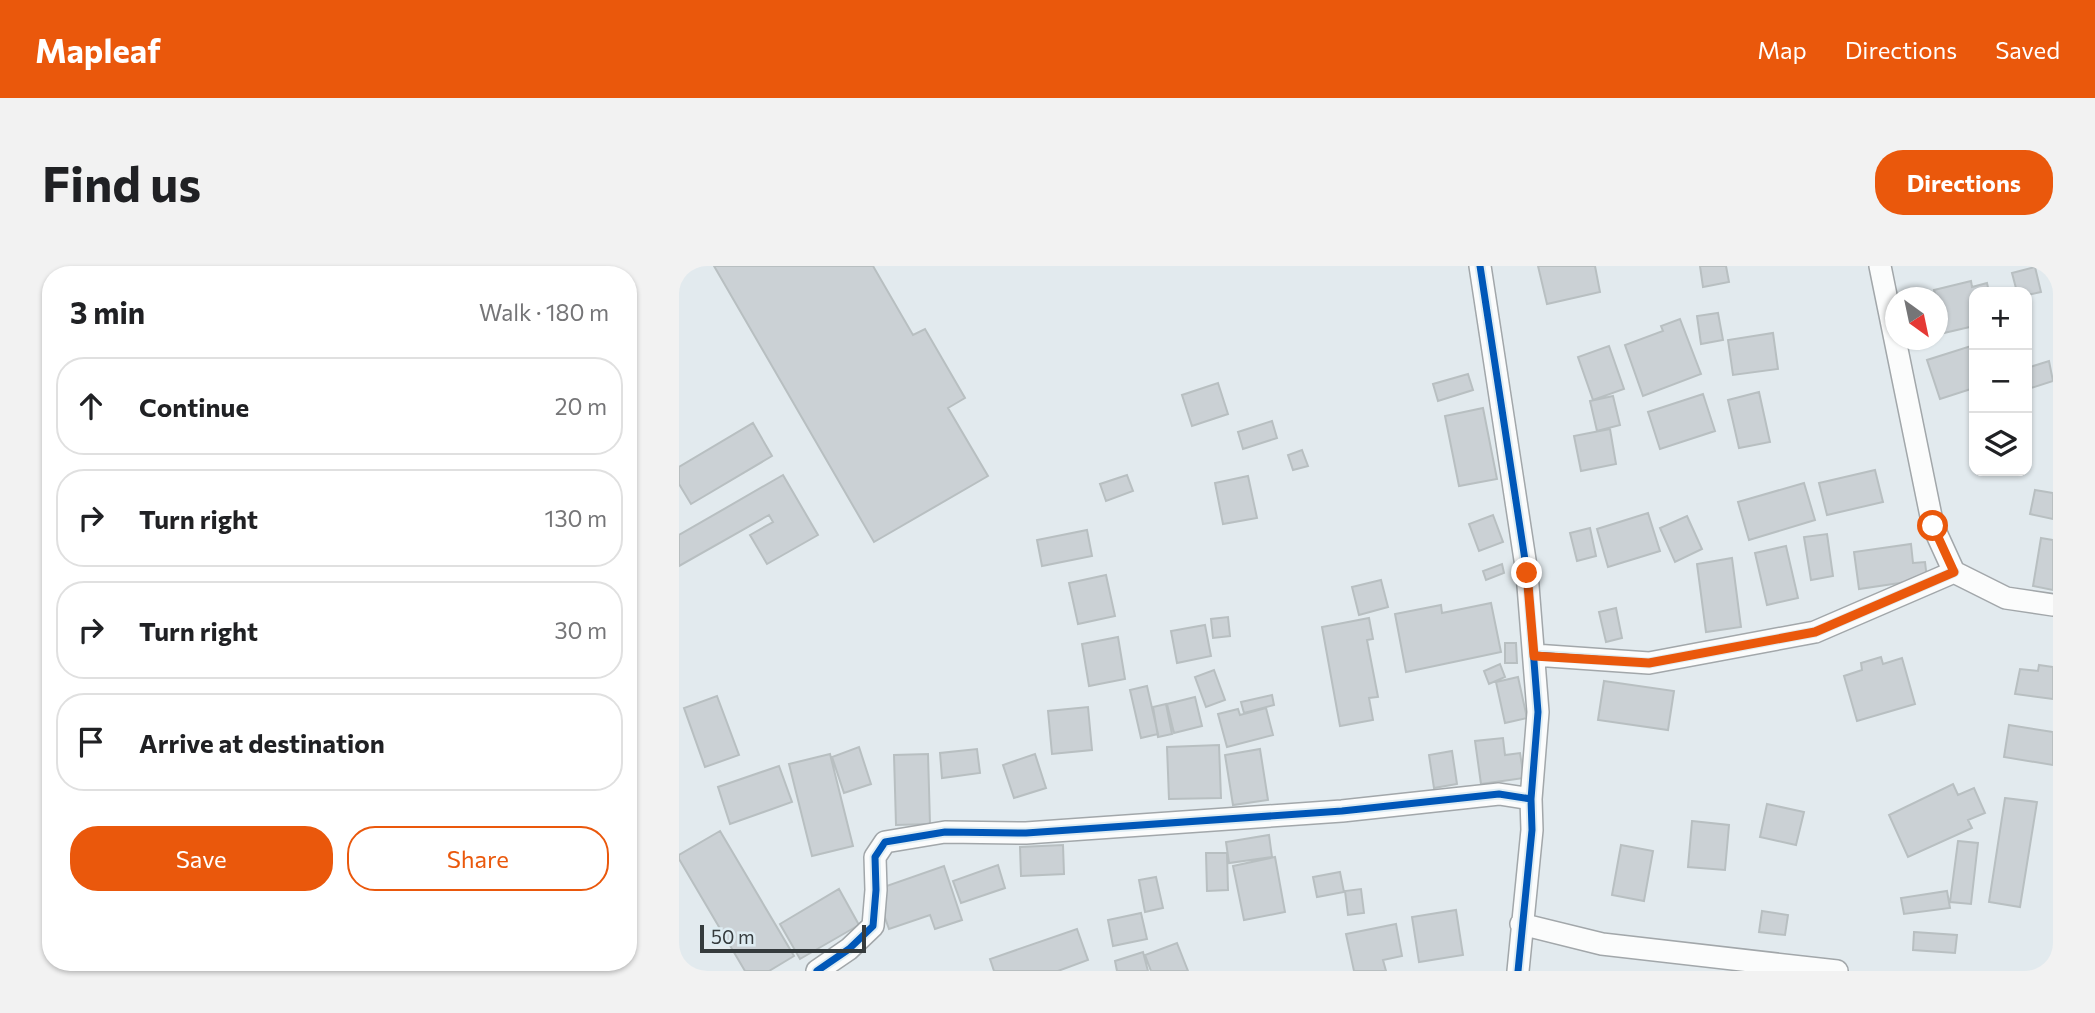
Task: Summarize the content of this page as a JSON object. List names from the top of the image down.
{
  "scale_bar": "50 m",
  "north": "bottom right",
  "page": {
    "header": "Mapleaf",
    "nav": ["Map", "Directions", "Saved"],
    "buttons": [
      "Directions",
      ["Save", "Share"]
    ],
    "title": "Find us",
    "heading": ["3 min", "Walk · 180 m"],
    "map_buttons": ["+", "−"],
    "list": [
      ["Continue", "20 m"],
      ["Turn right", "130 m"],
      ["Turn right", "30 m"],
      "Arrive at destination"
    ],
    "scale": "50 m"
  }
}
